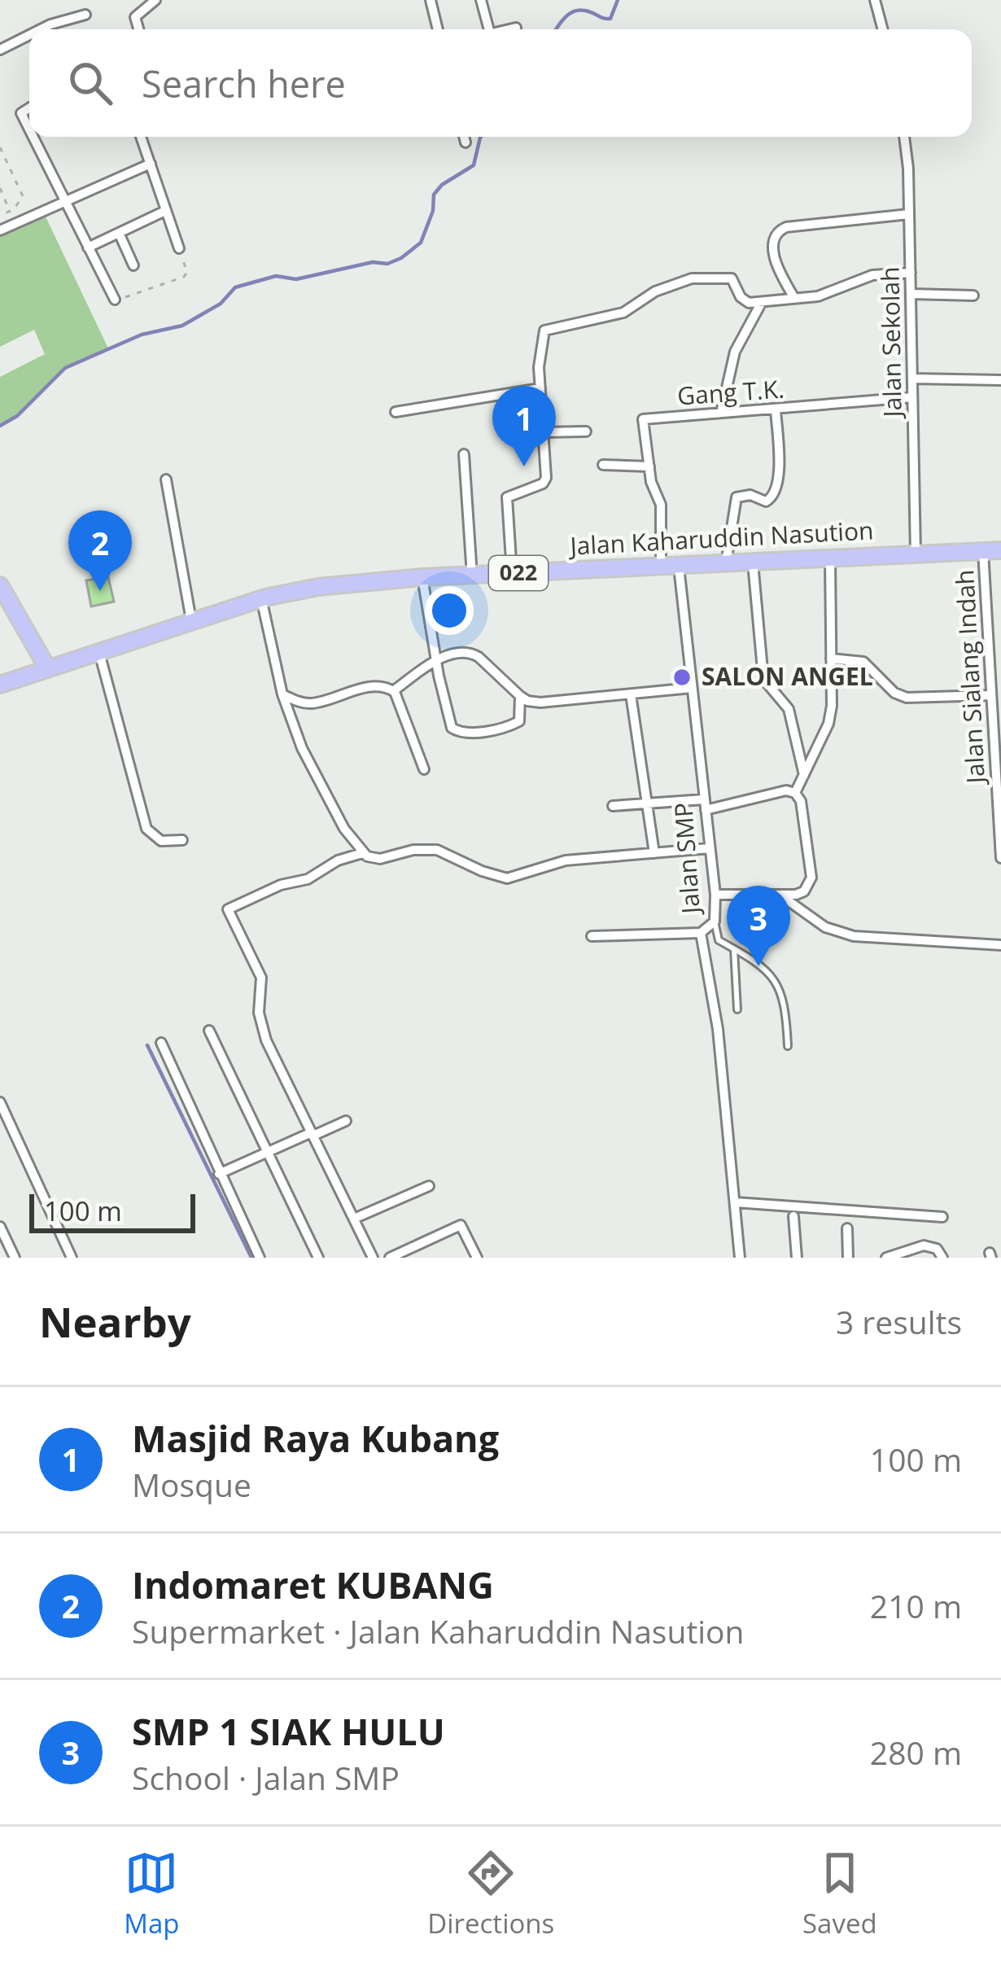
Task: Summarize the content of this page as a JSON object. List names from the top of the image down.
{
  "streets": {
    "highway": ["Jalan Kaharuddin Nasution", "022"],
    "street": [
      "Jalan Sekolah",
      "Gang T.K.",
      "Jalan Sialang Indah",
      "Jalan SMP"
    ]
  },
  "crossings": [
    ["Jalan Sekolah", "Gang T.K."],
    ["Jalan Sekolah", "Jalan Kaharuddin Nasution"],
    ["Gang T.K.", "Jalan Kaharuddin Nasution"],
    ["Jalan Kaharuddin Nasution", "022"],
    ["Jalan Kaharuddin Nasution", "Jalan Sialang Indah"],
    ["Jalan Kaharuddin Nasution", "Jalan SMP"]
  ],
  "places": ["SALON ANGEL"],
  "scale_bar": "100 m",
  "page": {
    "search": "Search here",
    "pins": ["1", "2", "3"],
    "scale": "100 m",
    "heading": ["Nearby", "3 results"],
    "list": [
      {
        "mark": "1",
        "name": "Masjid Raya Kubang",
        "note": "Mosque",
        "value": "100 m"
      },
      {
        "mark": "2",
        "name": "Indomaret KUBANG",
        "note": "Supermarket · Jalan Kaharuddin Nasution",
        "value": "210 m"
      },
      {
        "mark": "3",
        "name": "SMP 1 SIAK HULU",
        "note": "School · Jalan SMP",
        "value": "280 m"
      }
    ],
    "nav": ["Map", "Directions", "Saved"]
  }
}
